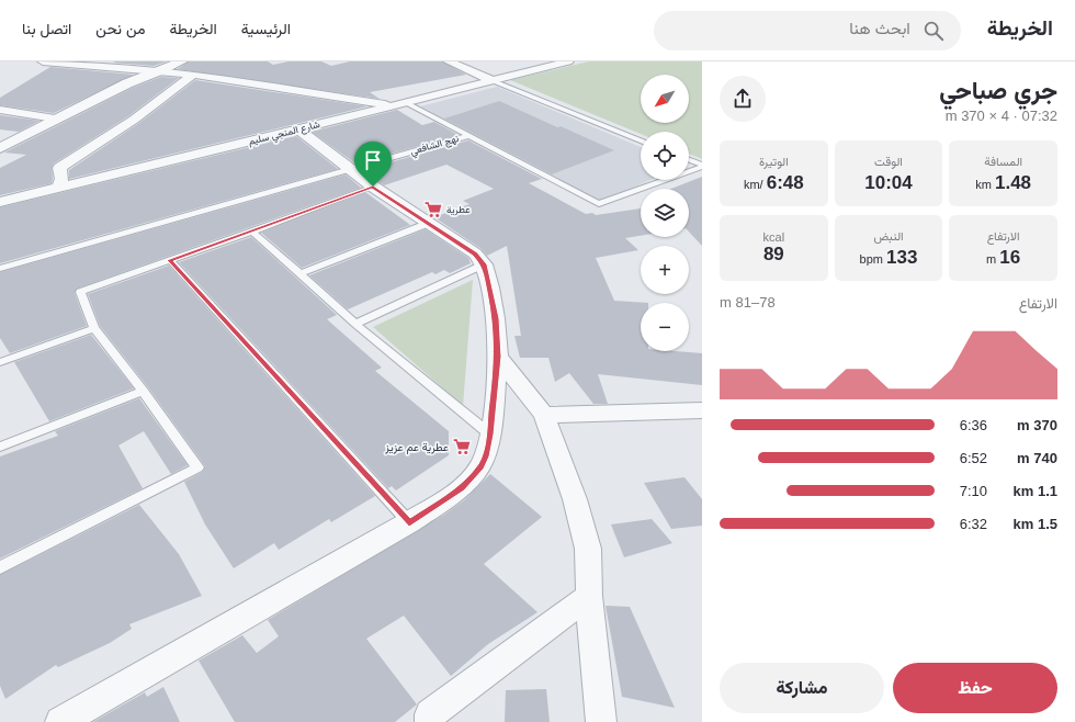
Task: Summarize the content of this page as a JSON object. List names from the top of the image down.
{
  "streets": {
    "street": ["شارع المنجي سليم"],
    "lane": ["نهج الشافعي"]
  },
  "places": {
    "supermarket": ["عطرية", "عطرية عم عزيز"]
  },
  "north": "bottom left",
  "page": {
    "header": "الخريطة",
    "search": "ابحث هنا",
    "nav": [
      "الرئيسية",
      "الخريطة",
      "من نحن",
      "اتصل بنا"
    ],
    "heading": ["جري صباحي", "07:32 · 4 × 370 m"],
    "map_buttons": ["+", "−"],
    "stats": [
      ["المسافة", "1.48 km"],
      ["الوقت", "10:04"],
      ["الوتيرة", "6:48 /km"],
      ["الارتفاع", "16 m"],
      ["النبض", "133 bpm"],
      ["kcal", "89"]
    ],
    "chart": ["الارتفاع", "78–81 m"],
    "list": [
      {
        "name": "370 m",
        "note": "6:36"
      },
      {
        "name": "740 m",
        "note": "6:52"
      },
      {
        "name": "1.1 km",
        "note": "7:10"
      },
      {
        "name": "1.5 km",
        "note": "6:32"
      }
    ],
    "buttons": ["حفظ", "مشاركة"]
  }
}
